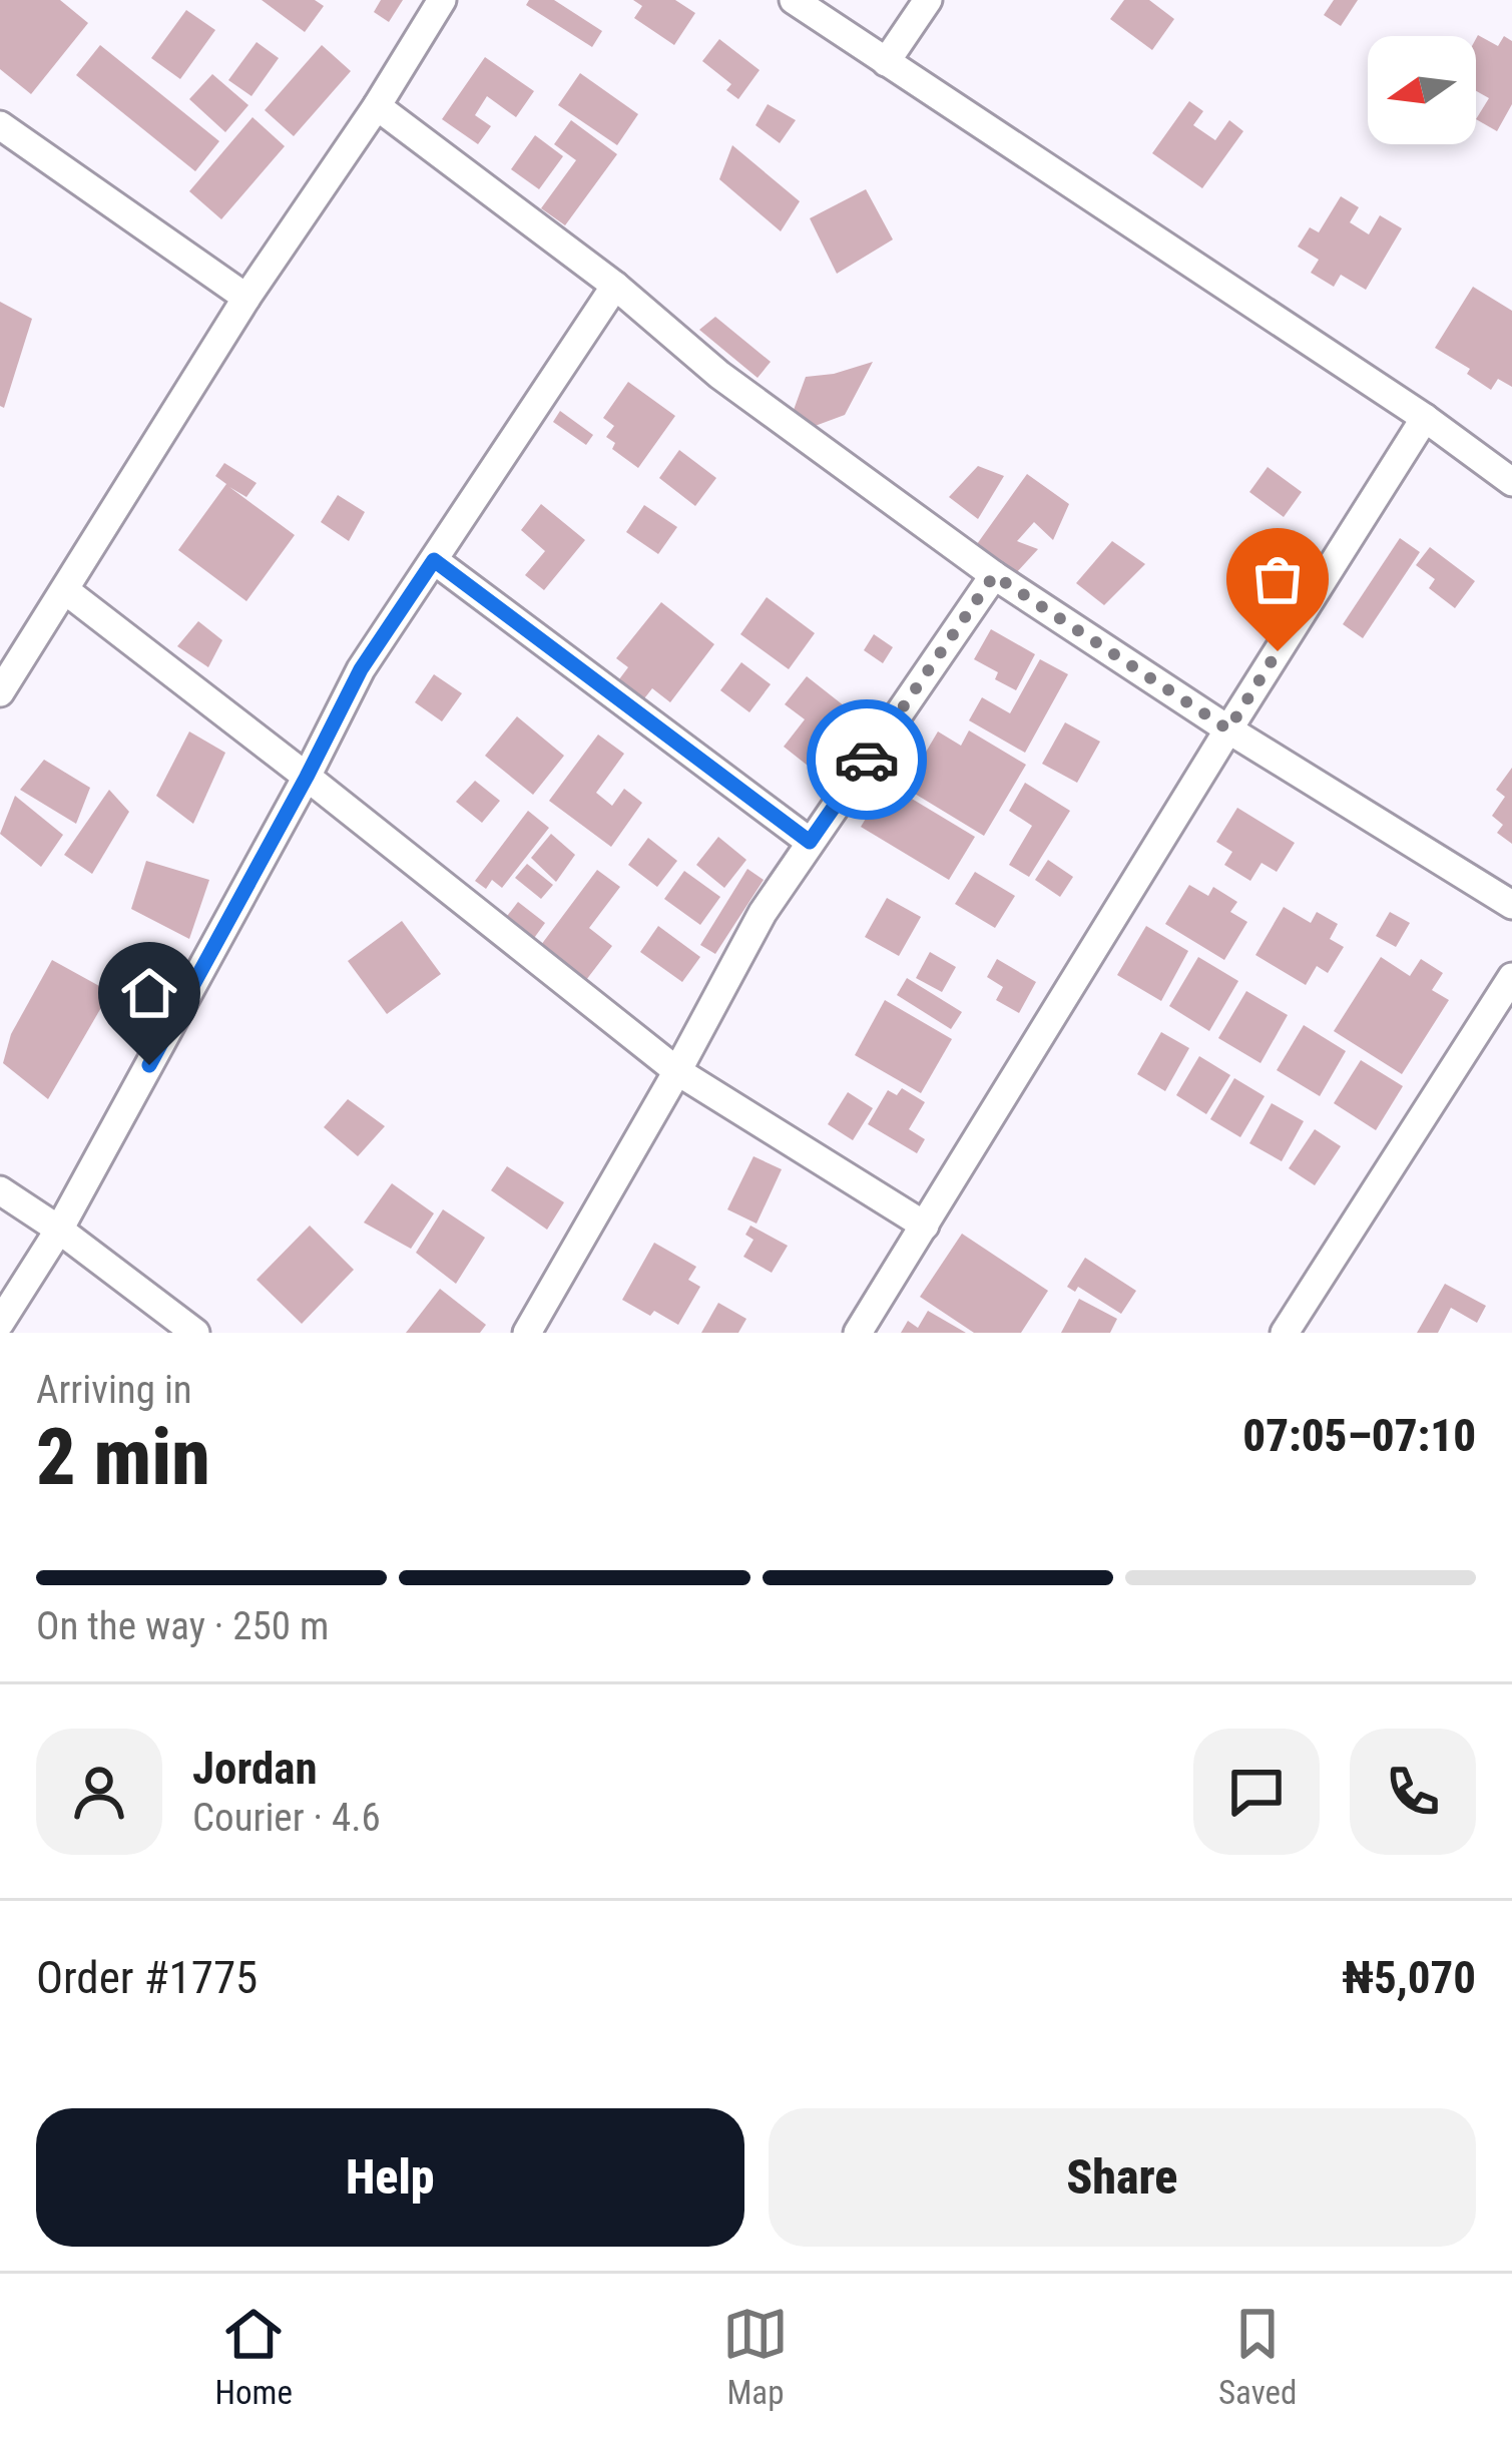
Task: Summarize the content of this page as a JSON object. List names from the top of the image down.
{
  "north": "left",
  "page": {
    "heading": ["2 min", "Arriving in", "07:05–07:10"],
    "panel": [
      "Jordan",
      "Courier · 4.6",
      "Order #1775",
      "₦5,070"
    ],
    "bar": "On the way · 250 m",
    "buttons": ["Help", "Share"],
    "tabs": ["Home", "Map", "Saved"]
  }
}
